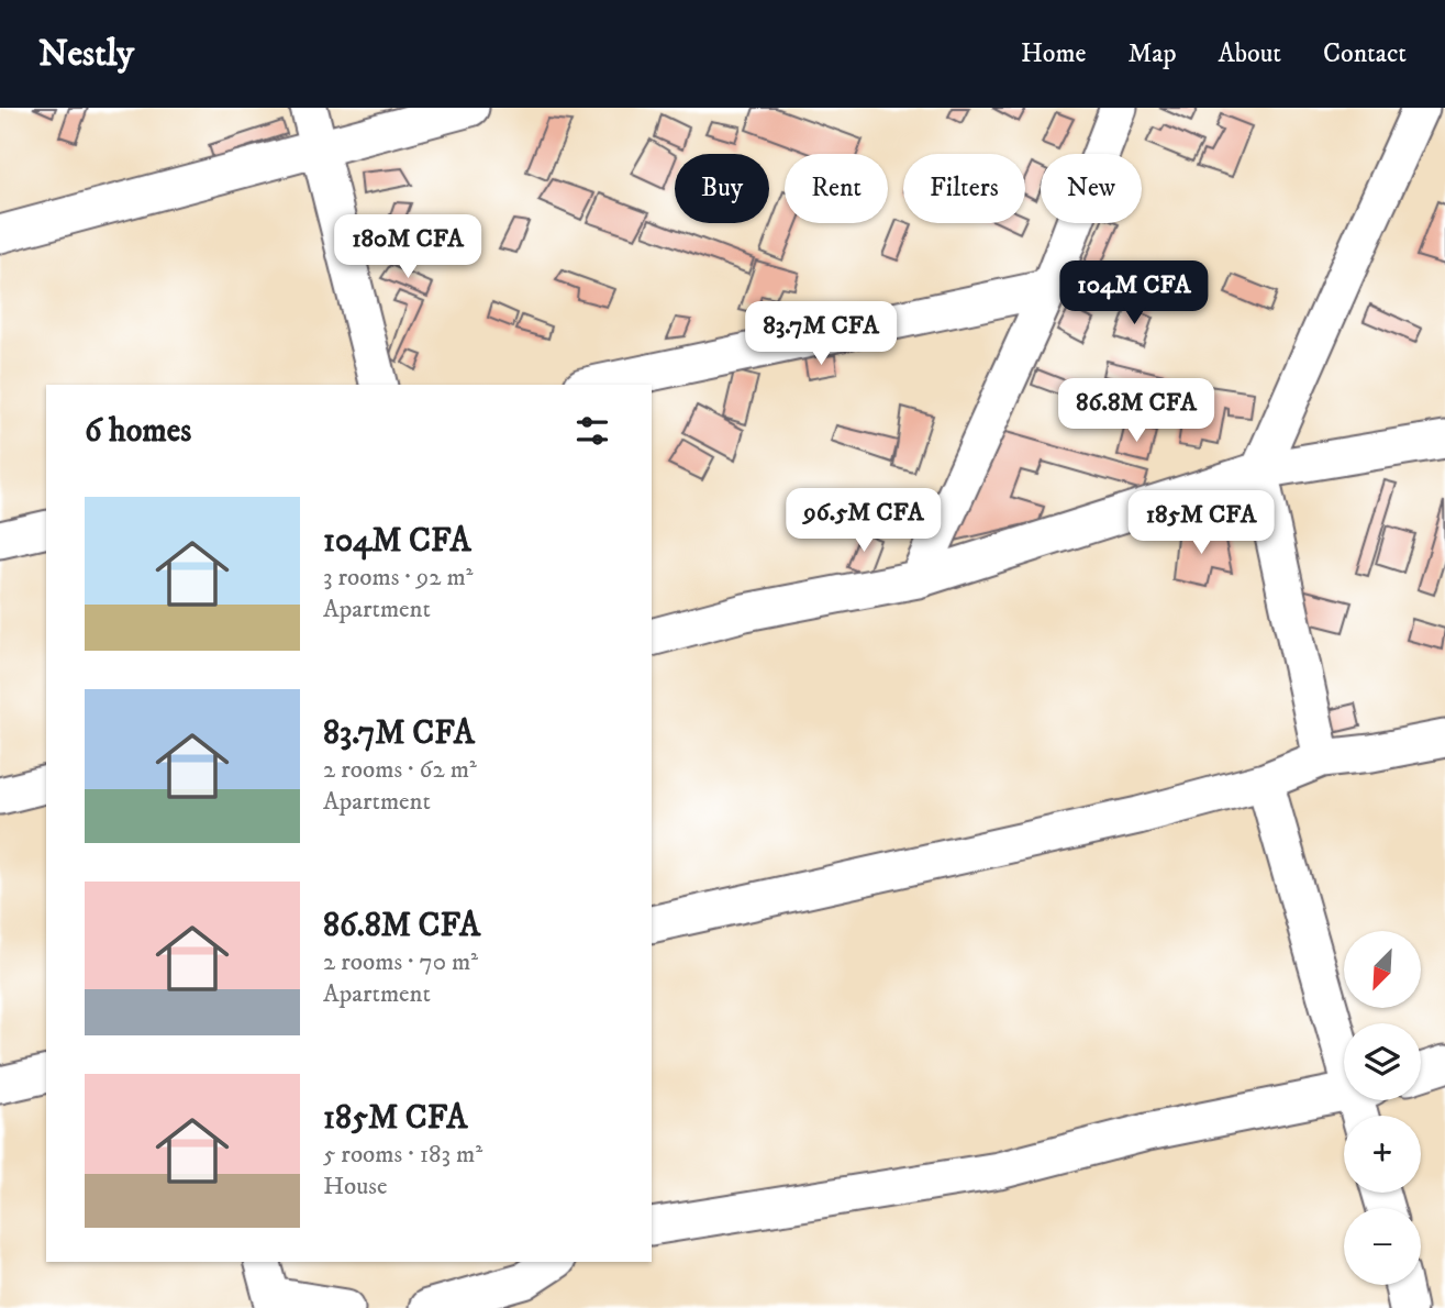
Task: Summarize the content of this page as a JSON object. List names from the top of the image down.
{
  "north": "bottom left",
  "page": {
    "header": "Nestly",
    "nav": [
      "Home",
      "Map",
      "About",
      "Contact"
    ],
    "chip": [
      "Buy",
      "Rent",
      "Filters",
      "New"
    ],
    "price": [
      "180M CFA",
      "104M CFA",
      "83.7M CFA",
      "86.8M CFA",
      "96.5M CFA",
      "185M CFA"
    ],
    "heading": "6 homes",
    "list": [
      {
        "name": "104M CFA",
        "note": "3 rooms · 92 m² · Apartment"
      },
      {
        "name": "83.7M CFA",
        "note": "2 rooms · 62 m² · Apartment"
      },
      {
        "name": "86.8M CFA",
        "note": "2 rooms · 70 m² · Apartment"
      },
      {
        "name": "185M CFA",
        "note": "5 rooms · 183 m² · House"
      }
    ],
    "map_buttons": ["+", "−"]
  }
}
